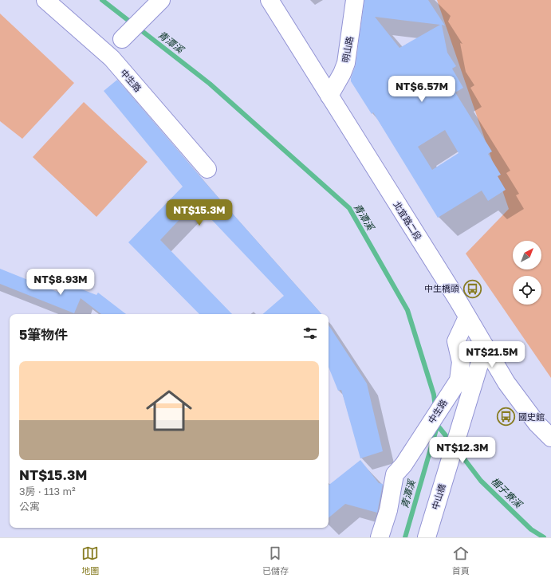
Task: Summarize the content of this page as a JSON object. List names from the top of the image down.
{
  "streets": {
    "main road": [
      "明山路",
      "中生路",
      "北宜路二段",
      "中山橋"
    ]
  },
  "crossings": [
    ["明山路", "北宜路二段"],
    ["中生路", "北宜路二段"],
    ["北宜路二段", "中山橋"]
  ],
  "water": ["青潭溪", "楣子寮溪"],
  "places": {
    "bus stop": ["中生橋頭", "國史館"]
  },
  "north": "top right",
  "page": {
    "price": [
      "NT$6.57M",
      "NT$15.3M",
      "NT$8.93M",
      "NT$21.5M",
      "NT$12.3M"
    ],
    "heading": "5筆物件",
    "list": [
      {
        "name": "NT$15.3M",
        "note": "3房 · 113 m² · 公寓"
      }
    ],
    "tabs": ["地圖", "已儲存", "首頁"]
  }
}
